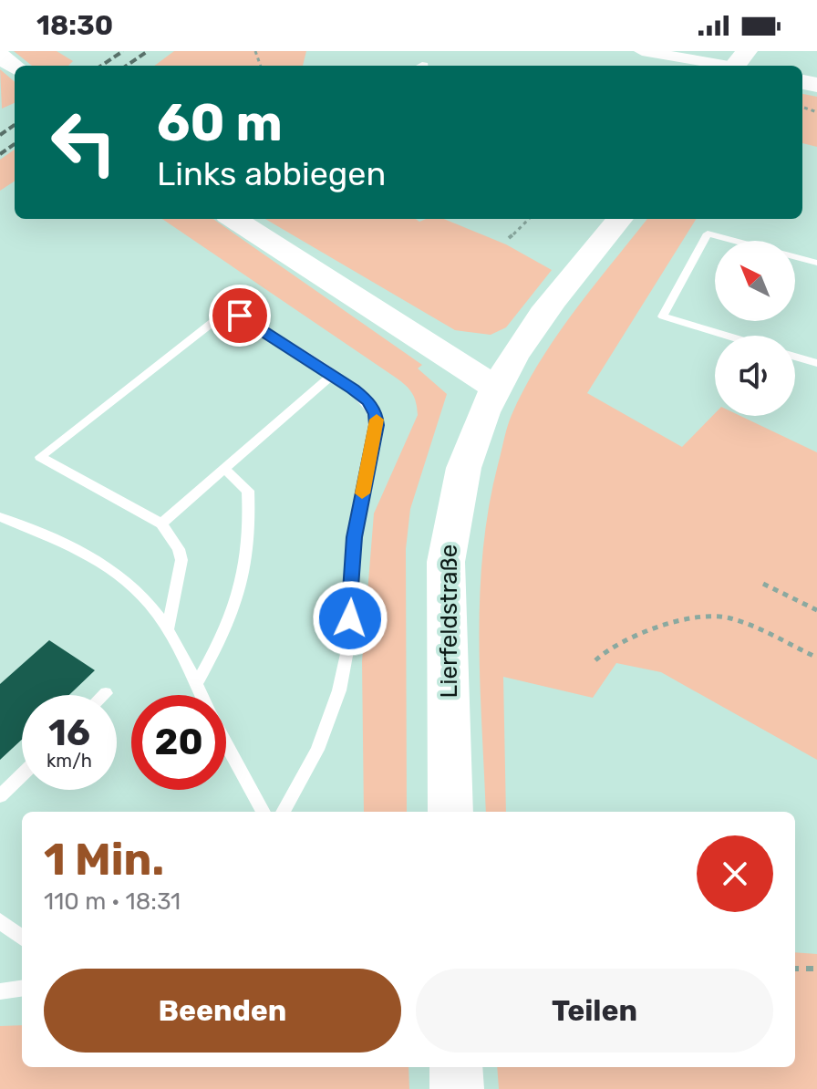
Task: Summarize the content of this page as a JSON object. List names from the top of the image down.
{
  "streets": {
    "main road": ["Lierfeldstraße"]
  },
  "north": "top left",
  "page": {
    "status": "18:30",
    "turn": ["60 m", "Links abbiegen"],
    "speed": "16 km/h",
    "limit": "20",
    "heading": ["1 Min.", "110 m · 18:31"],
    "buttons": ["Beenden", "Teilen"]
  }
}
